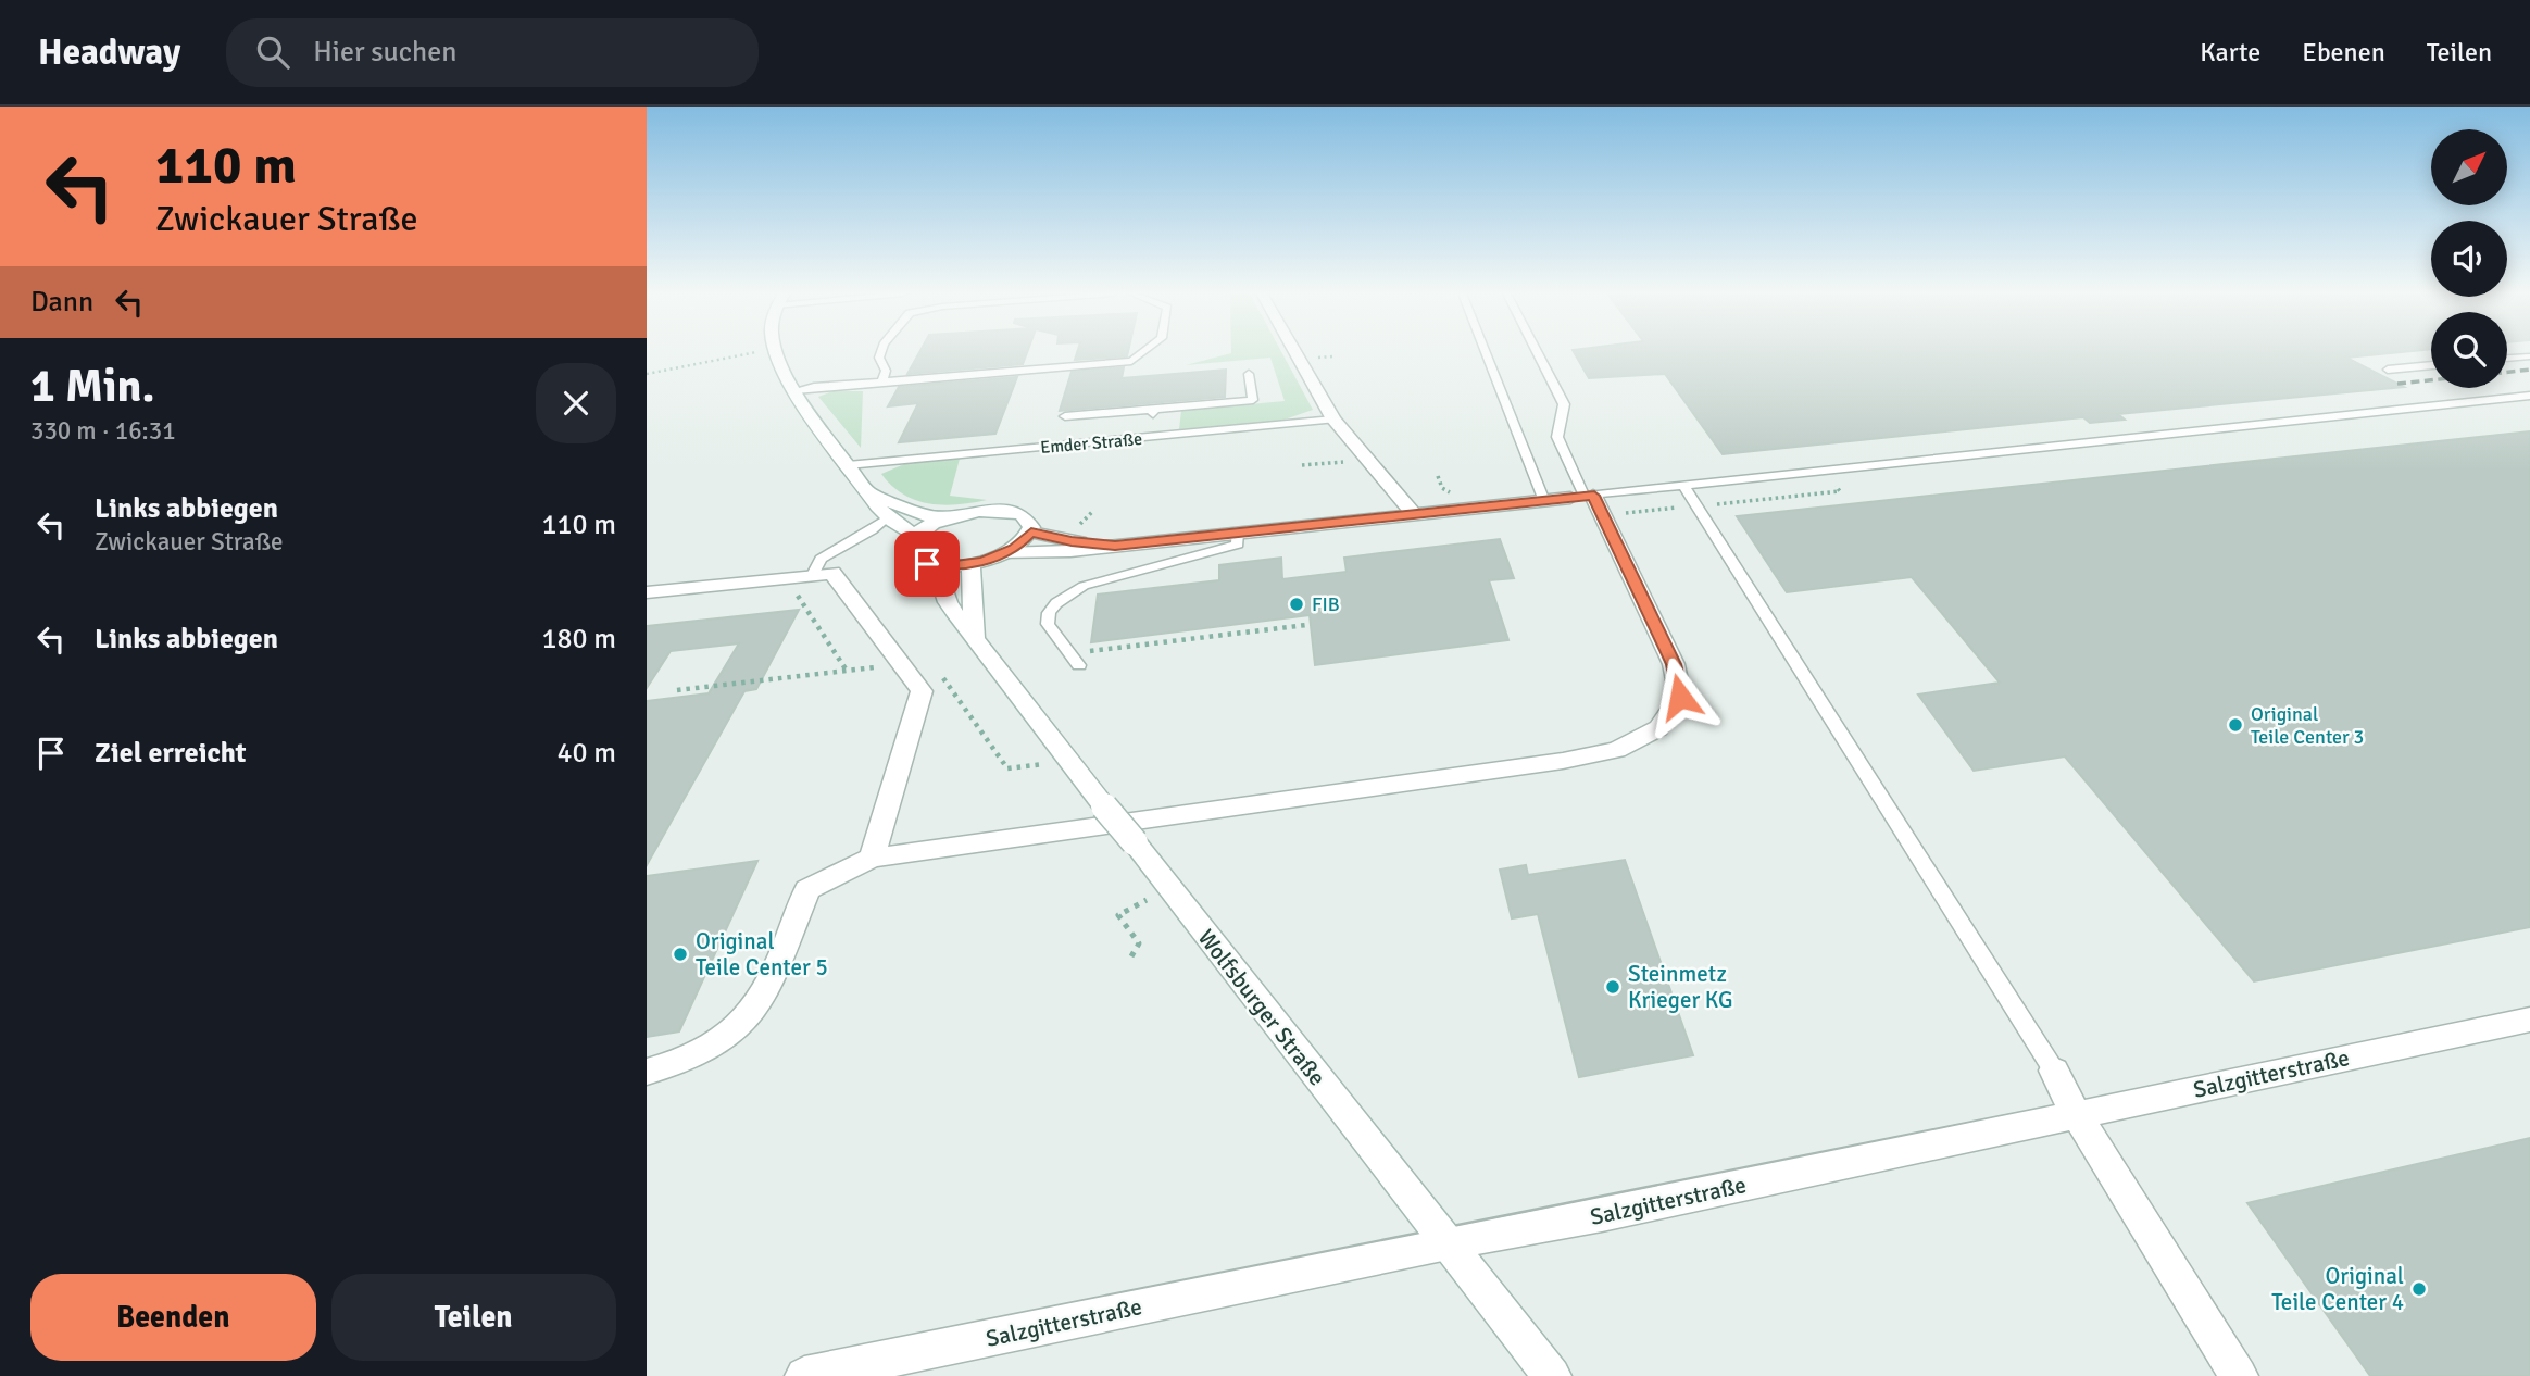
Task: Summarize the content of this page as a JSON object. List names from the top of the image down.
{
  "streets": {
    "street": ["Wolfsburger Straße", "Salzgitterstraße"],
    "lane": ["Emder Straße"]
  },
  "crossings": [
    ["Wolfsburger Straße", "Salzgitterstraße"]
  ],
  "places": [
    "FIB",
    "Original Teile Center 3",
    "Original Teile Center 5",
    "Steinmetz Krieger KG",
    "Original Teile Center 4"
  ],
  "north": "top right",
  "page": {
    "header": "Headway",
    "search": "Hier suchen",
    "nav": ["Karte", "Ebenen", "Teilen"],
    "turn": ["110 m", "Zwickauer Straße"],
    "then": "Dann",
    "heading": ["1 Min.", "330 m · 16:31"],
    "list": [
      {
        "name": "Links abbiegen",
        "note": "Zwickauer Straße",
        "value": "110 m"
      },
      {
        "name": "Links abbiegen",
        "value": "180 m"
      },
      {
        "name": "Ziel erreicht",
        "value": "40 m"
      }
    ],
    "buttons": ["Beenden", "Teilen"]
  }
}
